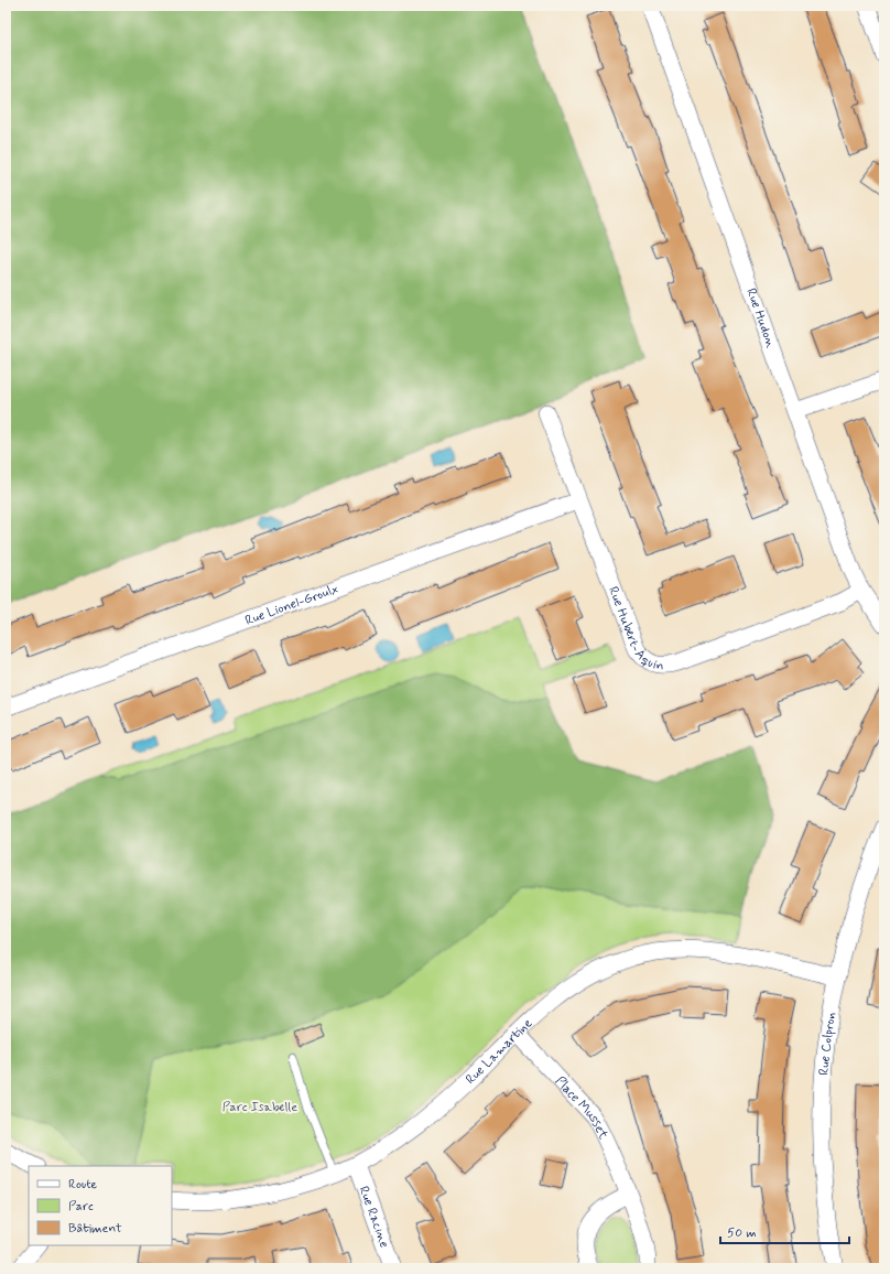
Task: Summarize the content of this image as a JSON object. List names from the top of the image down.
{
  "streets": {
    "street": [
      "Rue Hudon",
      "Rue Lionel-Groulx",
      "Rue Hubert-Aquin",
      "Rue Colpron",
      "Rue Lamartine",
      "Place Musset",
      "Rue Racine"
    ]
  },
  "crossings": [
    ["Rue Hudon", "Rue Hubert-Aquin"],
    ["Rue Lionel-Groulx", "Rue Hubert-Aquin"],
    ["Rue Colpron", "Rue Lamartine"],
    ["Rue Lamartine", "Place Musset"],
    ["Rue Lamartine", "Rue Racine"]
  ],
  "parks": ["Parc Isabelle"],
  "legend": ["Route", "Parc", "Bâtiment"],
  "scale_bar": "50 m"
}
